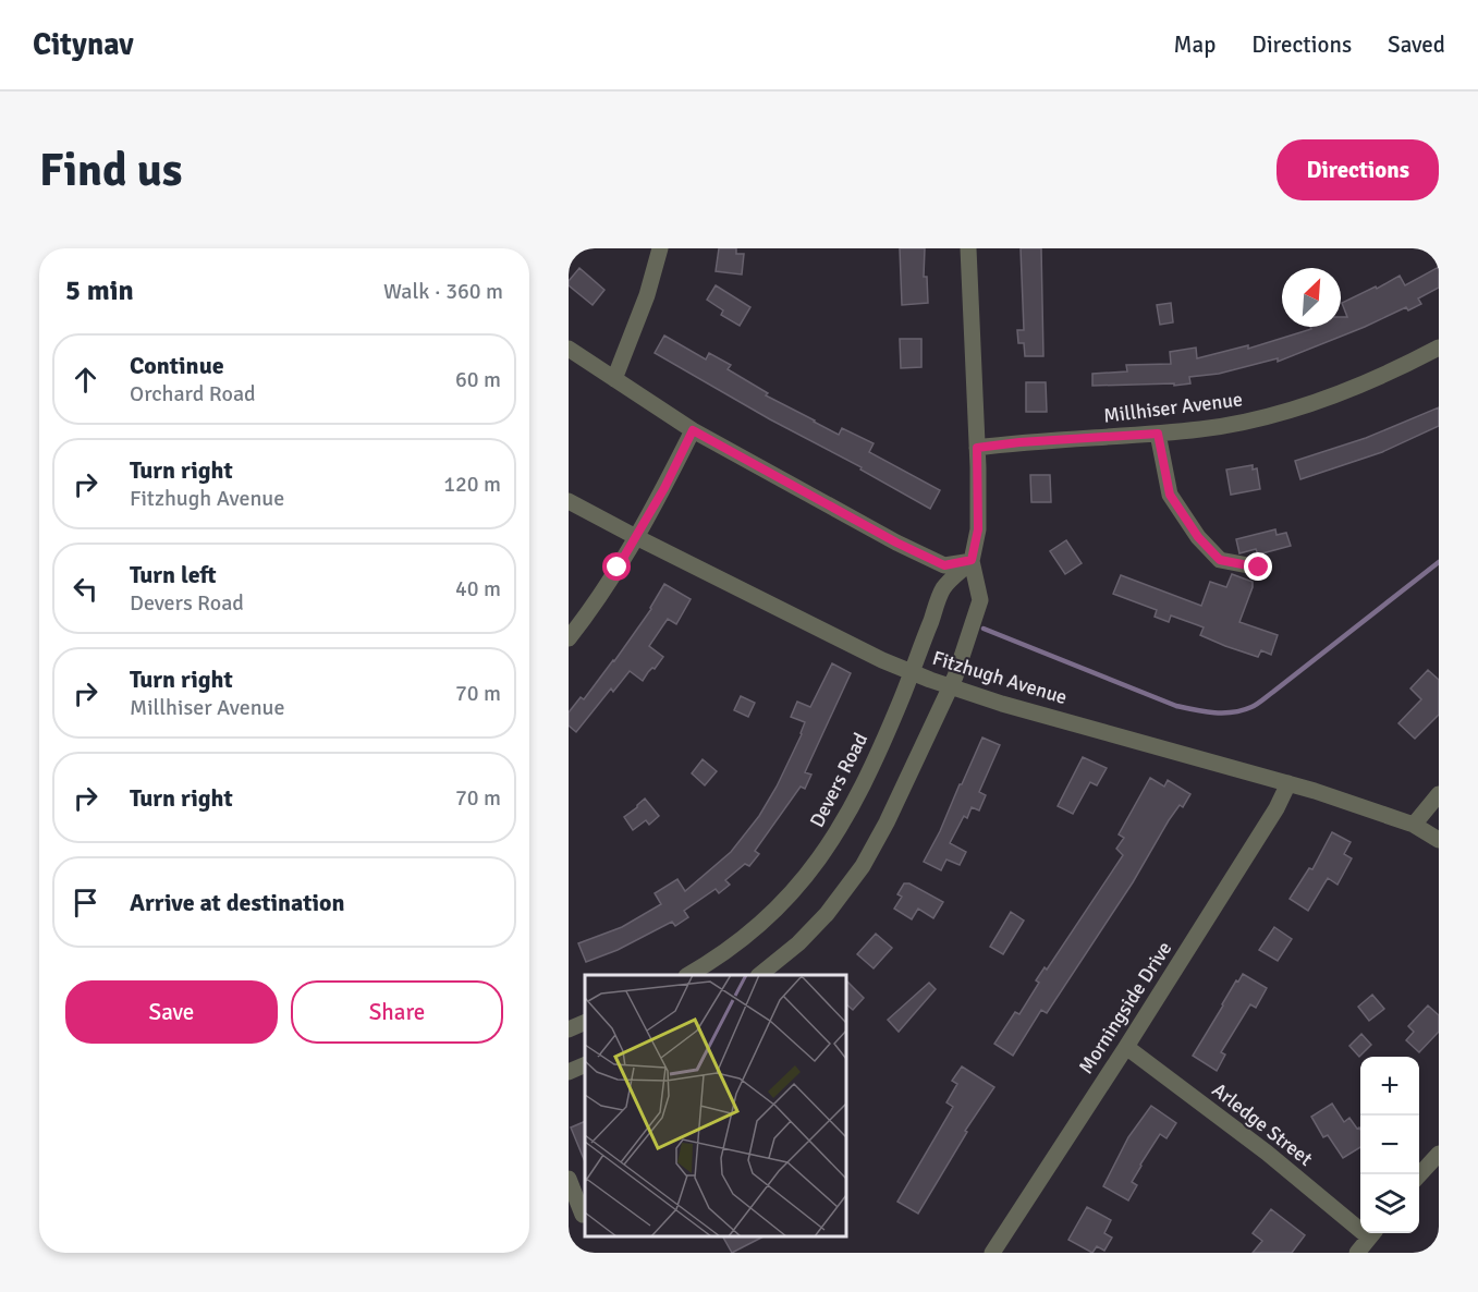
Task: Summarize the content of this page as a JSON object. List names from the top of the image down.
{
  "streets": {
    "street": [
      "Millhiser Avenue",
      "Fitzhugh Avenue",
      "Devers Road",
      "Morningside Drive",
      "Arledge Street"
    ]
  },
  "crossings": [
    ["Fitzhugh Avenue", "Devers Road"],
    ["Fitzhugh Avenue", "Morningside Drive"],
    ["Morningside Drive", "Arledge Street"]
  ],
  "north": "top right",
  "page": {
    "header": "Citynav",
    "nav": ["Map", "Directions", "Saved"],
    "buttons": [
      "Directions",
      ["Save", "Share"]
    ],
    "title": "Find us",
    "heading": ["5 min", "Walk · 360 m"],
    "list": [
      ["Continue", "Orchard Road", "60 m"],
      ["Turn right", "Fitzhugh Avenue", "120 m"],
      ["Turn left", "Devers Road", "40 m"],
      ["Turn right", "Millhiser Avenue", "70 m"],
      ["Turn right", "70 m"],
      "Arrive at destination"
    ],
    "map_buttons": ["+", "−"]
  }
}
